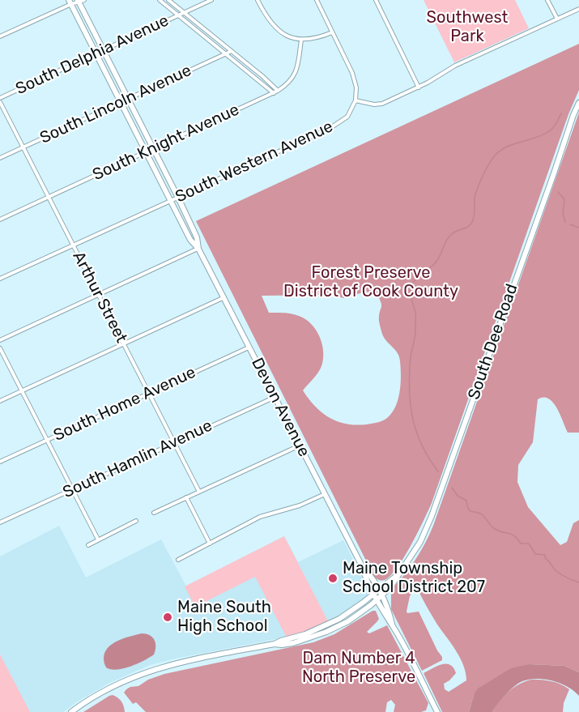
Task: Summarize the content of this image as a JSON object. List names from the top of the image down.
{
  "streets": {
    "main road": ["South Dee Road", "Devon Avenue"],
    "street": [
      "South Delphia Avenue",
      "South Lincoln Avenue",
      "South Knight Avenue",
      "South Western Avenue",
      "Arthur Street",
      "South Home Avenue",
      "South Hamlin Avenue"
    ]
  },
  "crossings": [
    ["South Delphia Avenue", "Devon Avenue"],
    ["South Lincoln Avenue", "Arthur Street"],
    ["South Lincoln Avenue", "Devon Avenue"],
    ["South Knight Avenue", "Arthur Street"],
    ["South Knight Avenue", "Devon Avenue"],
    ["South Western Avenue", "Arthur Street"],
    ["South Western Avenue", "Devon Avenue"],
    ["Arthur Street", "South Home Avenue"],
    ["Arthur Street", "South Hamlin Avenue"],
    ["South Dee Road", "Devon Avenue"],
    ["South Home Avenue", "Devon Avenue"],
    ["Devon Avenue", "South Hamlin Avenue"]
  ],
  "parks": ["Southwest Park", "Forest Preserve District of Cook County", "Dam Number 4 North Preserve"],
  "places": ["Maine Township School District 207", "Maine South High School"]
}
